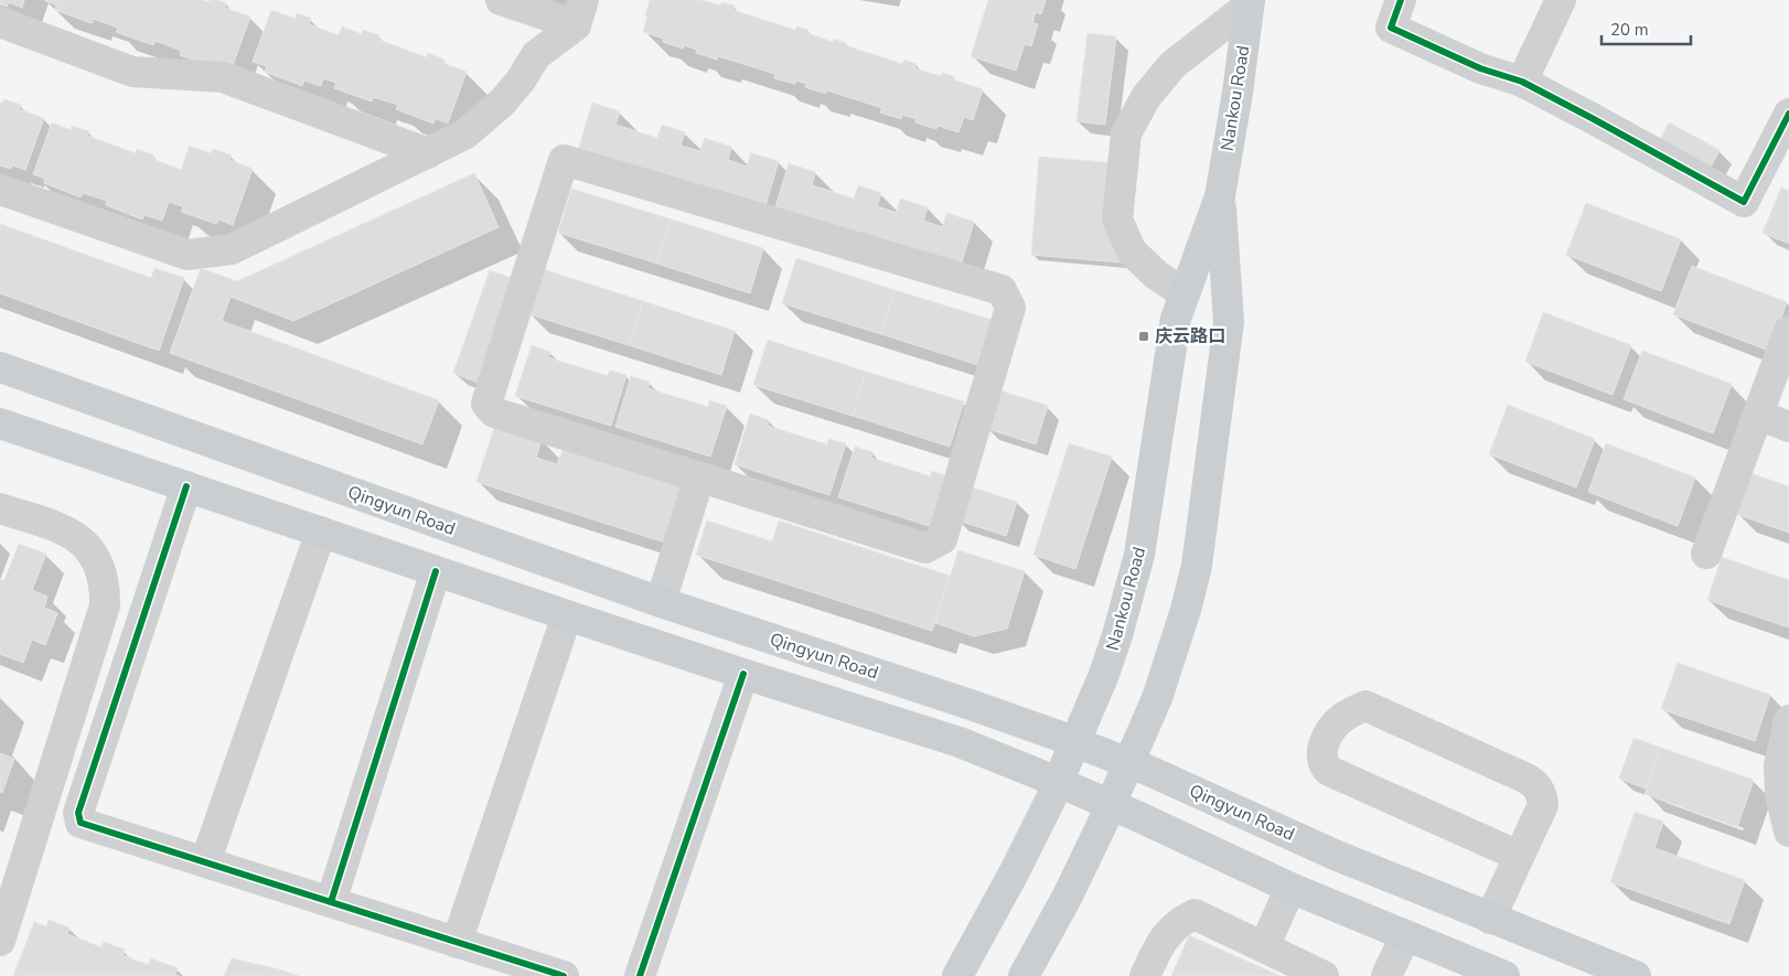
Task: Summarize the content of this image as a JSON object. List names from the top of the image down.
{
  "streets": {
    "main road": ["Nankou Road", "Qingyun Road"]
  },
  "crossings": [
    ["Nankou Road", "Qingyun Road"]
  ],
  "places": {
    "transit": ["庆云路口"]
  },
  "scale_bar": "20 m"
}
